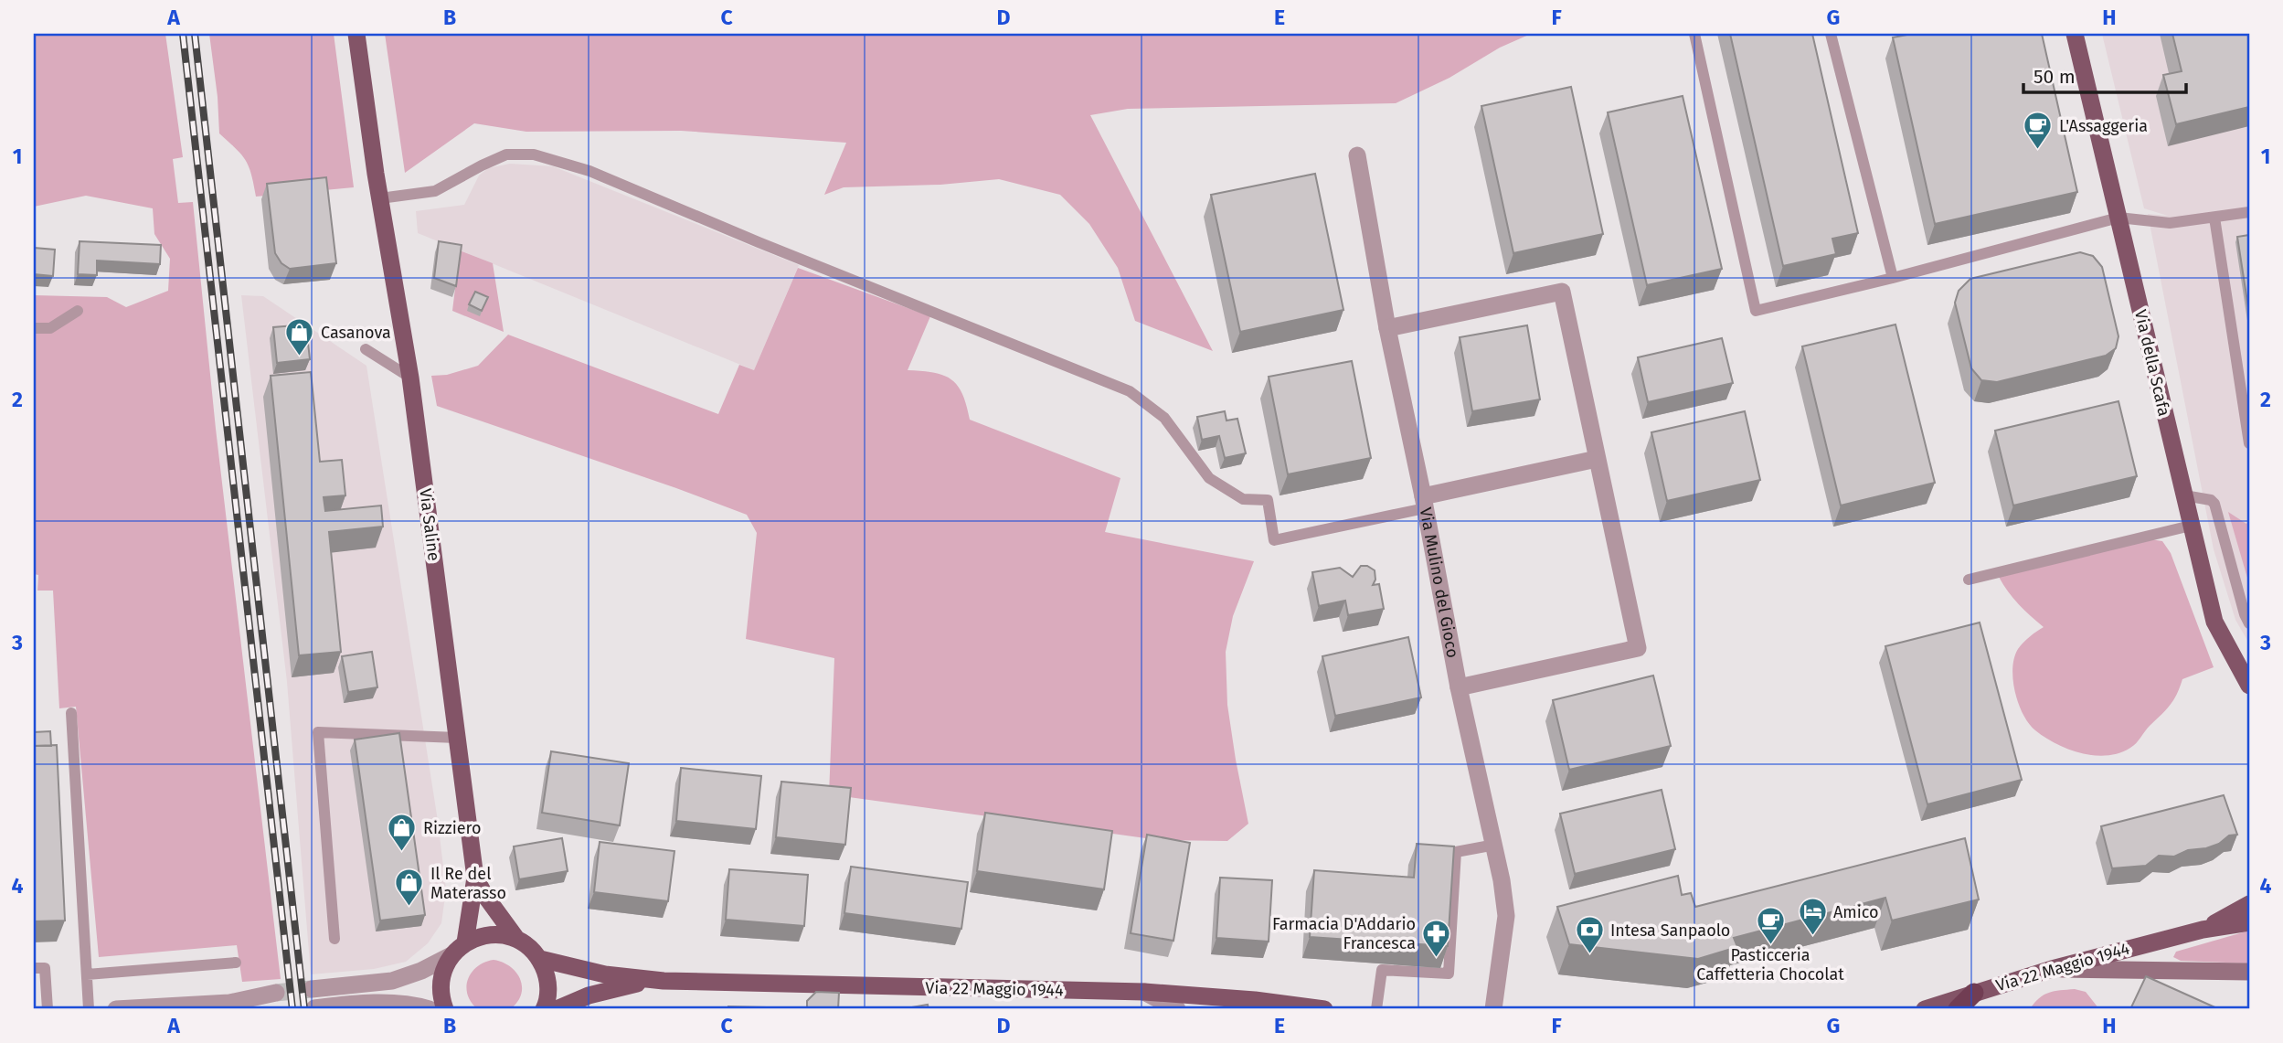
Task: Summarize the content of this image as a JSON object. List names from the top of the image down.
{
  "streets": {
    "main road": ["Via della Scafa", "Via Saline", "Via 22 Maggio 1944"],
    "street": ["Via Mulino del Gioco"]
  },
  "crossings": [
    ["Via Saline", "Via 22 Maggio 1944"]
  ],
  "places": {
    "cafe": ["L'Assaggeria", "Pasticceria Caffetteria Chocolat"],
    "shop": ["Casanova", "Rizziero", "Il Re del Materasso"],
    "hotel": ["Amico"],
    "bank": ["Intesa Sanpaolo"],
    "pharmacy": ["Farmacia D'Addario Francesca"]
  },
  "scale_bar": "50 m",
  "grid": {
    "columns": [
      "A",
      "B",
      "C",
      "D",
      "E",
      "F",
      "G",
      "H"
    ],
    "rows": [
      "1",
      "2",
      "3",
      "4"
    ]
  }
}
